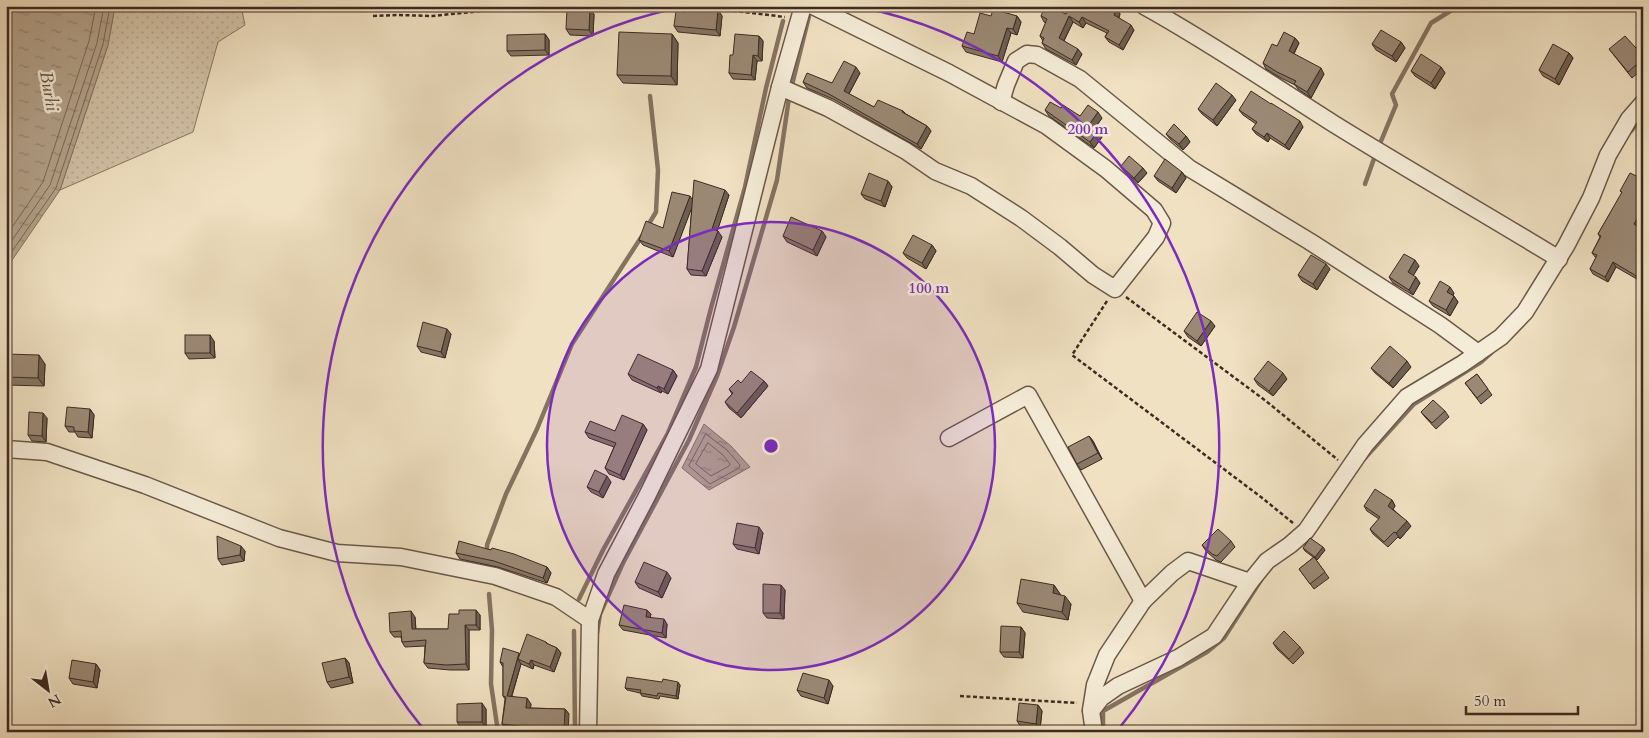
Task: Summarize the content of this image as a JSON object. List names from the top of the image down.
{
  "water": ["Burhi"],
  "scale_bar": "50 m",
  "north": "bottom right",
  "rings": ["200 m", "100 m"]
}
